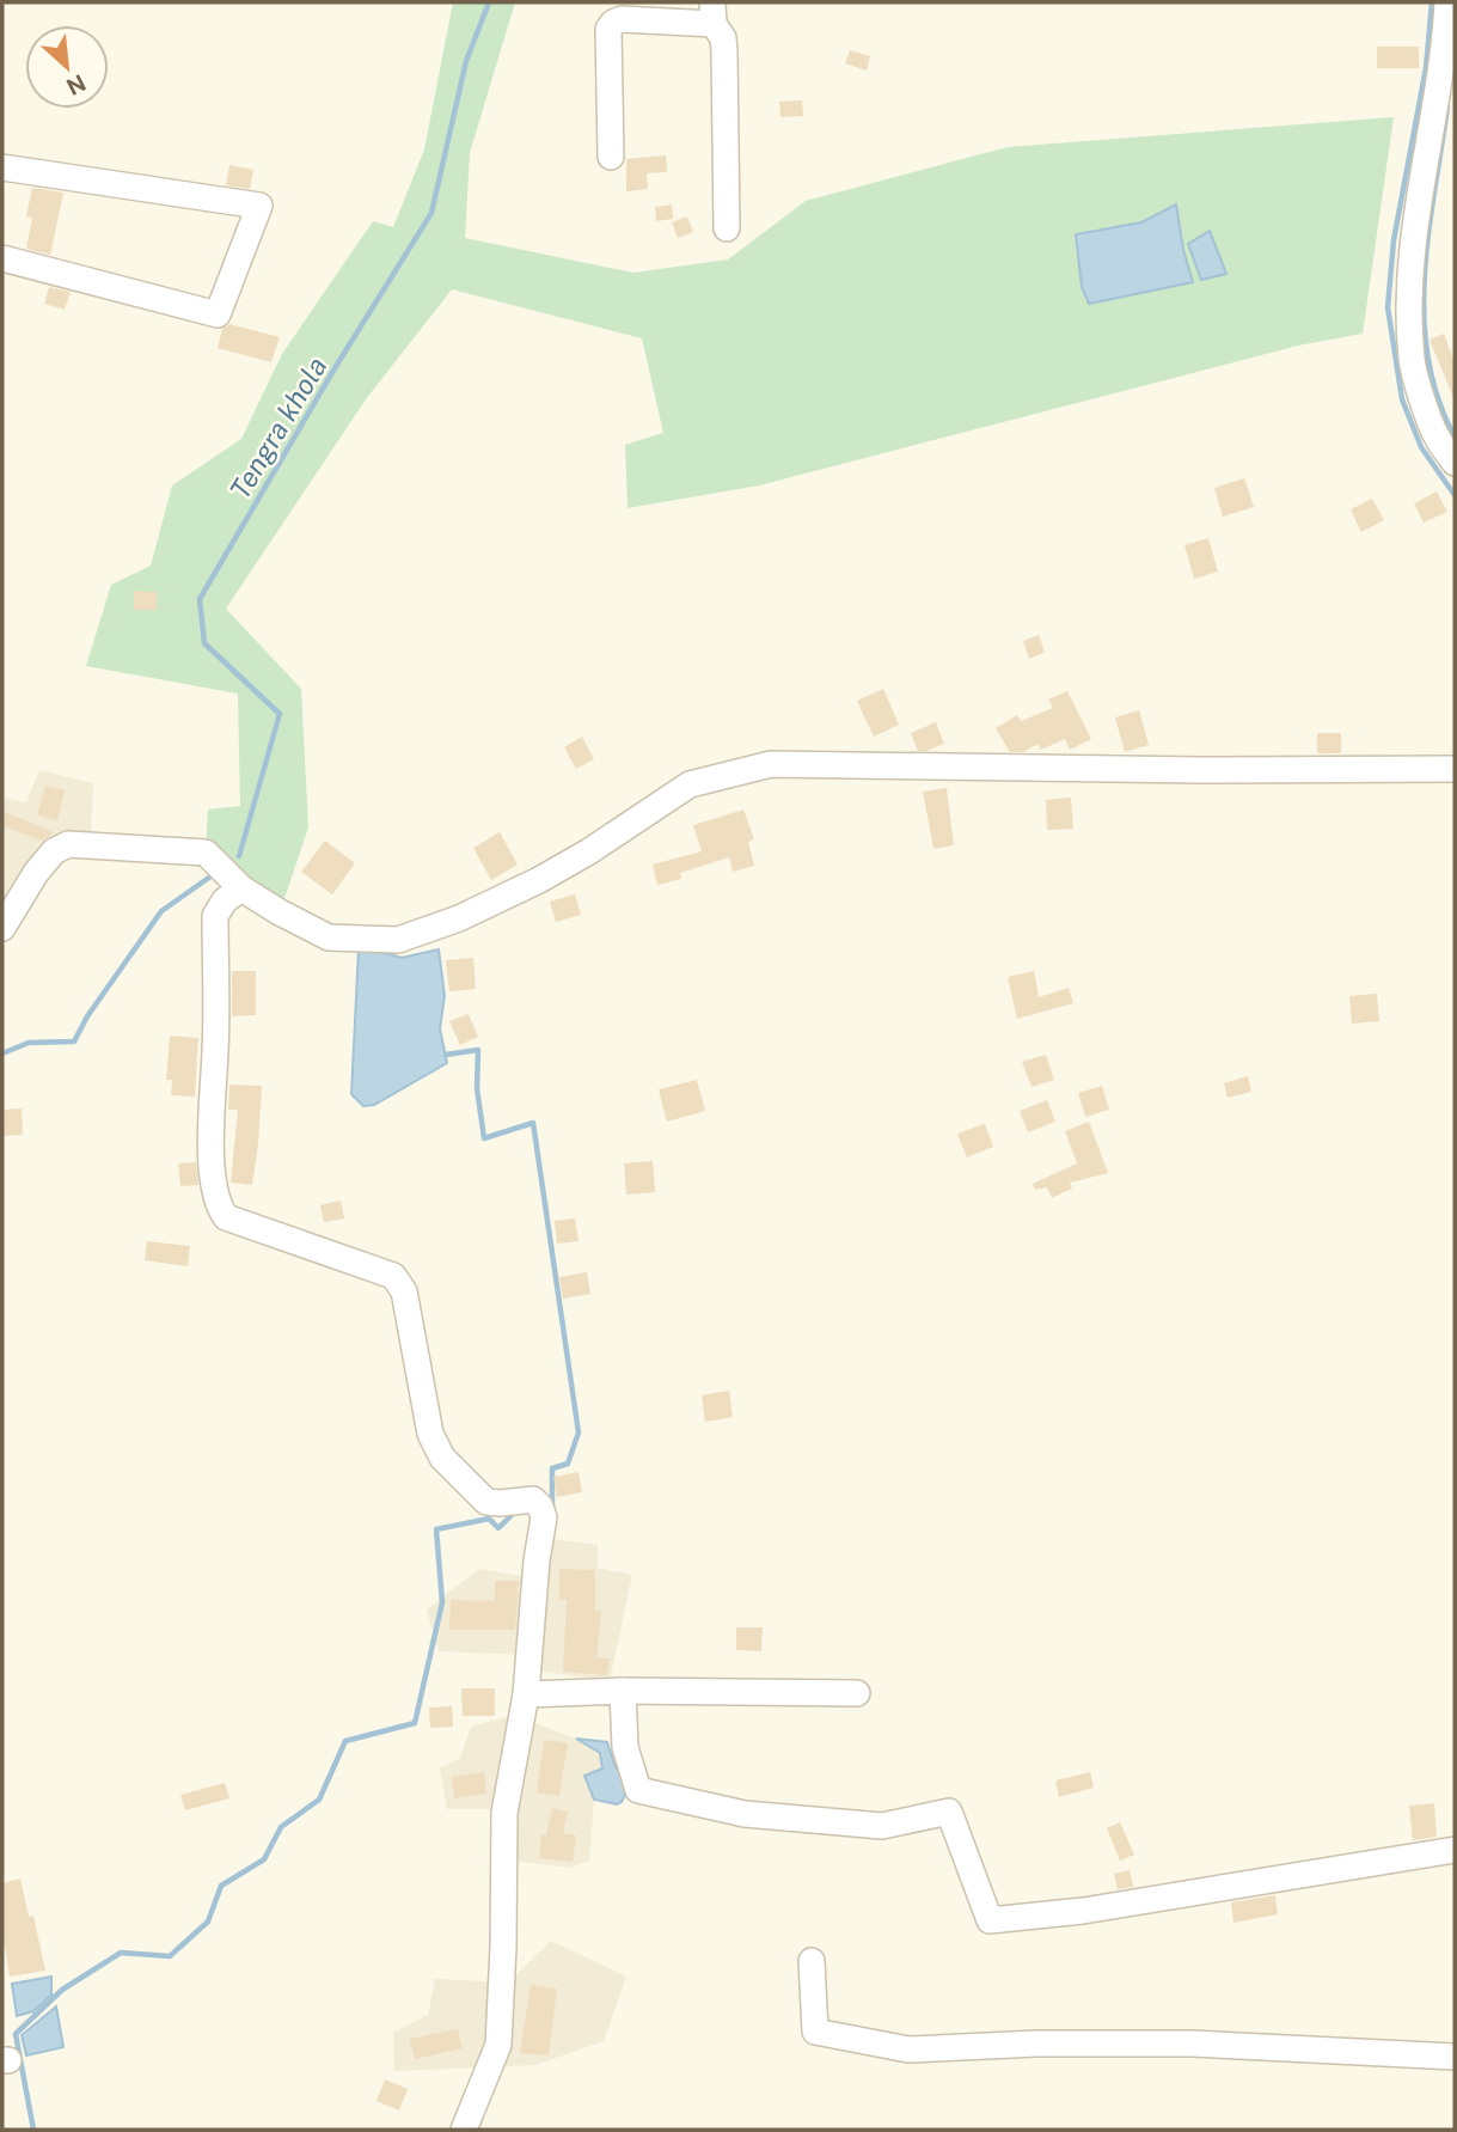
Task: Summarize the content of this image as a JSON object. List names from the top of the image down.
{
  "water": ["Tengra khola"],
  "north": "bottom right"
}
